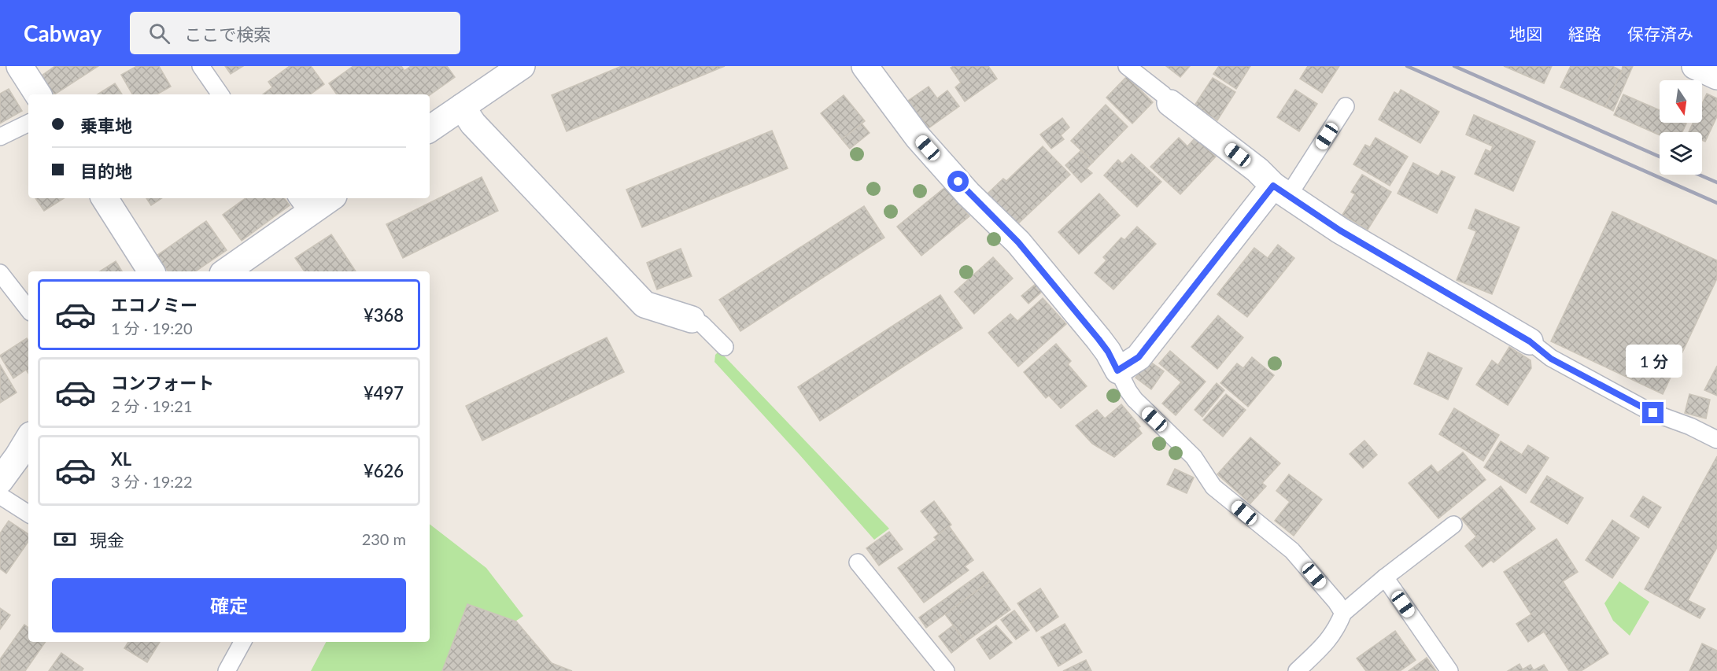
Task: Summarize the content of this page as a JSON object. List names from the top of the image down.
{
  "north": "bottom",
  "page": {
    "header": "Cabway",
    "search": "ここで検索",
    "nav": ["地図", "経路", "保存済み"],
    "banner": ["乗車地", "目的地"],
    "list": [
      {
        "name": "エコノミー",
        "note": "1 分 · 19:20",
        "value": "¥368"
      },
      {
        "name": "コンフォート",
        "note": "2 分 · 19:21",
        "value": "¥497"
      },
      {
        "name": "XL",
        "note": "3 分 · 19:22",
        "value": "¥626"
      }
    ],
    "bubble": "1 分",
    "pay": ["現金", "230 m"],
    "buttons": "確定"
  }
}
